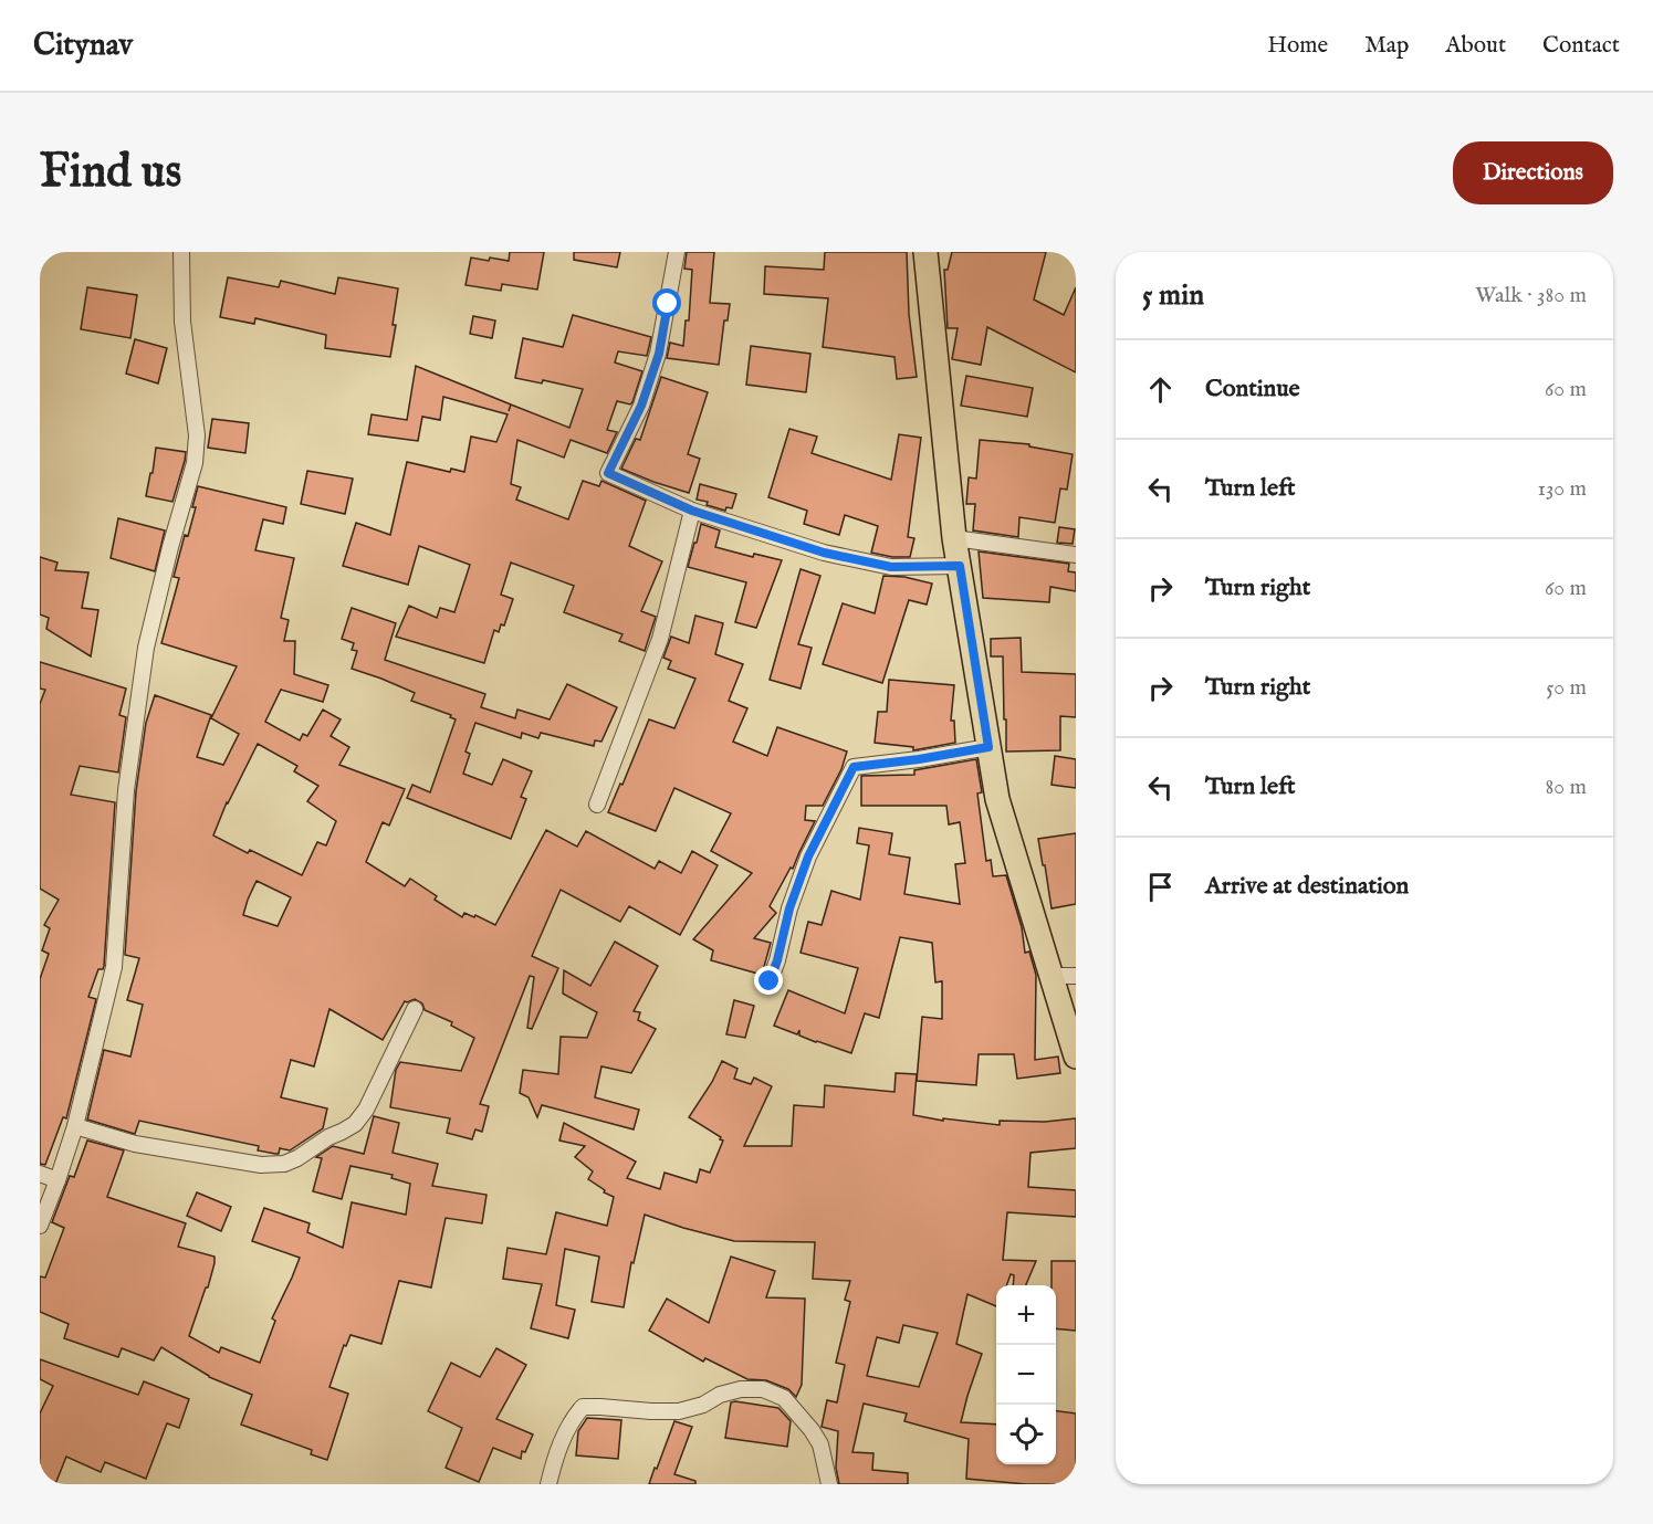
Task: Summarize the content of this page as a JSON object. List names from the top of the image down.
{
  "page": {
    "header": "Citynav",
    "nav": [
      "Home",
      "Map",
      "About",
      "Contact"
    ],
    "buttons": "Directions",
    "title": "Find us",
    "heading": ["5 min", "Walk · 380 m"],
    "list": [
      ["Continue", "60 m"],
      ["Turn left", "130 m"],
      ["Turn right", "60 m"],
      ["Turn right", "50 m"],
      ["Turn left", "80 m"],
      "Arrive at destination"
    ],
    "map_buttons": ["+", "−"]
  }
}
